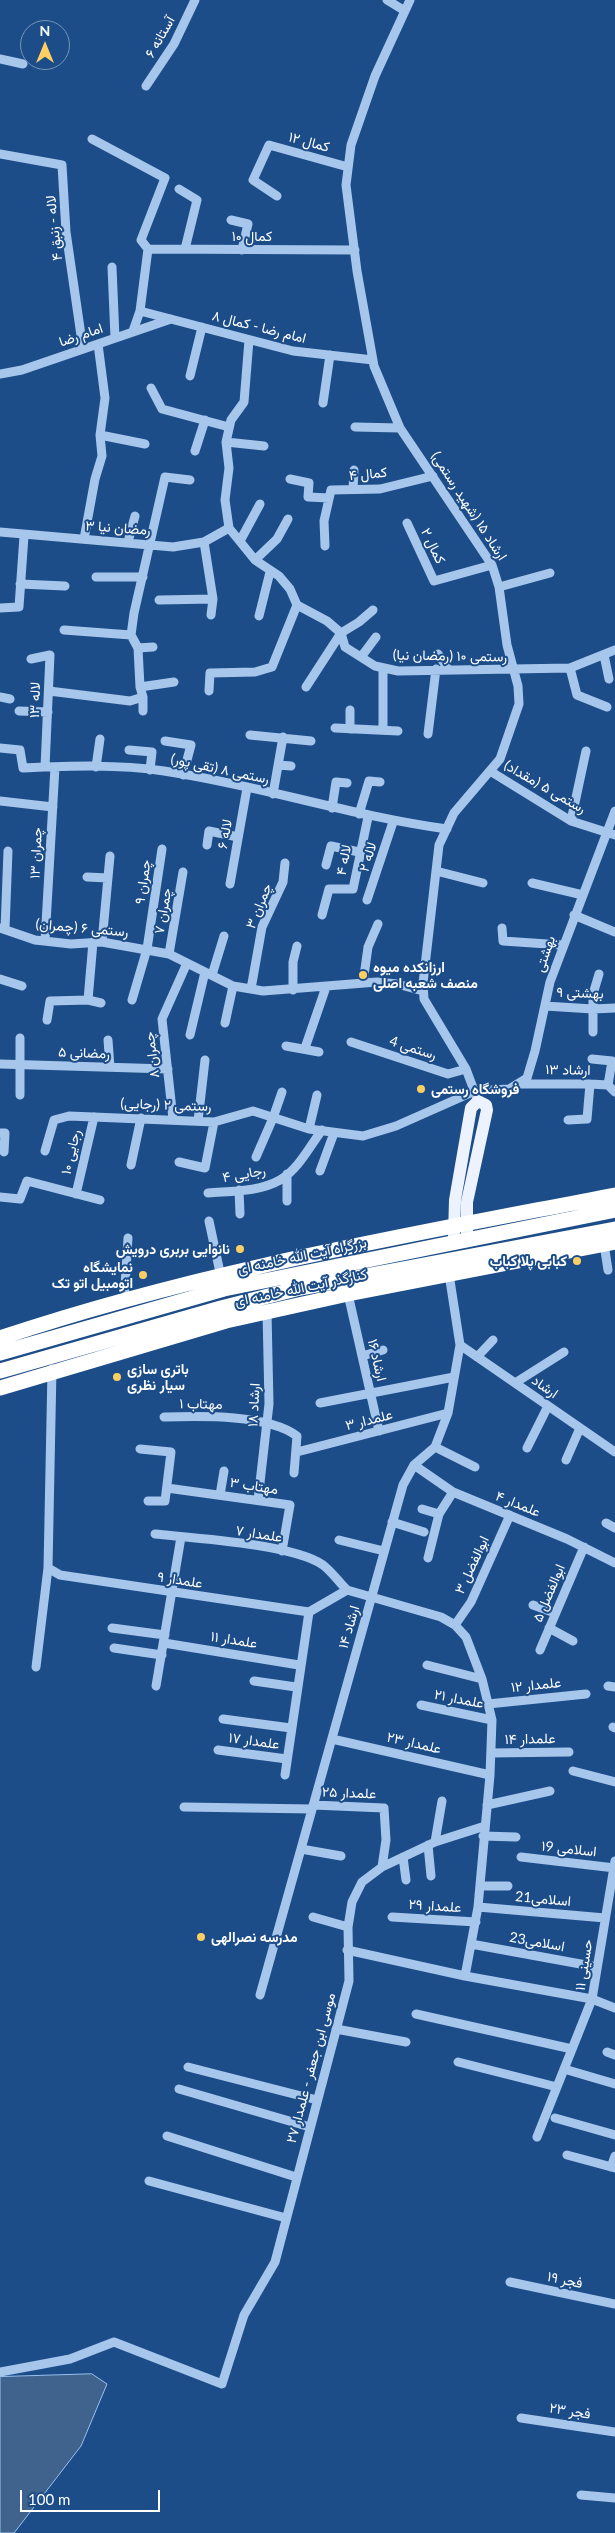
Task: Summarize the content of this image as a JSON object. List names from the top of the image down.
{
  "streets": {
    "highway": ["بزرگراه آیت الله خامنه ای", "کنارگذر آیت الله خامنه ای"],
    "main road": ["ارشاد ۱۵ (شهید رستمی)"],
    "street": [
      "آستانه ۶",
      "کمال ۱۲",
      "لاله - زنبق ۴",
      "کمال ۱۰",
      "امام رضا - کمال ۸",
      "امام رضا",
      "کمال ۴",
      "رمضان نیا ۳",
      "کمال ۲",
      "رستمی ۱۰ (رمضان نیا)",
      "لاله ۱۳",
      "رستمی ۸ (تقی پور)",
      "رستمی ۵ (مقداد)",
      "لاله ۶",
      "چمران ۱۳",
      "لاله ۲",
      "لاله ۴",
      "چمران ۹",
      "چمران ۳",
      "چمران ۷",
      "رستمی ۶ (چمران)",
      "بهشتی",
      "بهشتی ۹",
      "رستمی 4",
      "رمضانی ۵",
      "چمران ۸",
      "ارشاد ۱۳",
      "رستمی ۲ (رجایی)",
      "رجایی ۱۰",
      "رجایی ۴",
      "ارشاد ۱۶",
      "ارشاد",
      "مهتاب ۱",
      "ارشاد ۱۸",
      "علمدار ۳",
      "مهتاب ۳",
      "علمدار ۴",
      "علمدار ۷",
      "ابوالفضل ۳",
      "علمدار ۹",
      "ابوالفضل ۵",
      "ارشاد ۱۴",
      "علمدار ۱۱",
      "علمدار ۱۲",
      "علمدار ۲۱",
      "علمدار ۱۴",
      "علمدار ۱۷",
      "علمدار ۲۳",
      "علمدار ۲۵",
      "اسلامی ۱9",
      "اسلامی21",
      "علمدار ۲۹",
      "اسلامی23",
      "حسینی ۱۱",
      "موسی ابن جعفر - علمدار ۲۷",
      "فجر ۱۹",
      "فجر ۲۳"
    ]
  },
  "crossings": [
    ["کمال ۱۲", "ارشاد ۱۵ (شهید رستمی)"],
    ["لاله - زنبق ۴", "امام رضا"],
    ["کمال ۱۰", "ارشاد ۱۵ (شهید رستمی)"],
    ["امام رضا - کمال ۸", "امام رضا"],
    ["امام رضا - کمال ۸", "ارشاد ۱۵ (شهید رستمی)"],
    ["کمال ۴", "ارشاد ۱۵ (شهید رستمی)"],
    ["ارشاد ۱۵ (شهید رستمی)", "کمال ۲"],
    ["ارشاد ۱۵ (شهید رستمی)", "رستمی ۱۰ (رمضان نیا)"],
    ["ارشاد ۱۵ (شهید رستمی)", "رستمی ۸ (تقی پور)"],
    ["ارشاد ۱۵ (شهید رستمی)", "رستمی ۵ (مقداد)"],
    ["ارشاد ۱۵ (شهید رستمی)", "رستمی ۶ (چمران)"],
    ["ارشاد ۱۵ (شهید رستمی)", "رستمی 4"],
    ["ارشاد ۱۵ (شهید رستمی)", "ارشاد ۱۳"],
    ["ارشاد ۱۵ (شهید رستمی)", "رستمی ۲ (رجایی)"],
    ["ارشاد ۱۵ (شهید رستمی)", "بزرگراه آیت الله خامنه ای"],
    ["ارشاد ۱۵ (شهید رستمی)", "کنارگذر آیت الله خامنه ای"],
    ["لاله ۱۳", "رستمی ۸ (تقی پور)"],
    ["لاله ۱۳", "چمران ۱۳"],
    ["رستمی ۸ (تقی پور)", "لاله ۶"],
    ["رستمی ۸ (تقی پور)", "چمران ۱۳"],
    ["رستمی ۸ (تقی پور)", "لاله ۲"],
    ["رستمی ۸ (تقی پور)", "لاله ۴"],
    ["رستمی ۵ (مقداد)", "بهشتی"],
    ["چمران ۱۳", "رستمی ۶ (چمران)"],
    ["چمران ۹", "رستمی ۶ (چمران)"],
    ["چمران ۳", "رستمی ۶ (چمران)"],
    ["چمران ۷", "رستمی ۶ (چمران)"],
    ["رستمی ۶ (چمران)", "چمران ۸"],
    ["بهشتی", "بهشتی ۹"],
    ["بهشتی", "ارشاد ۱۳"],
    ["رمضانی ۵", "چمران ۸"],
    ["چمران ۸", "رستمی ۲ (رجایی)"],
    ["ارشاد ۱۳", "رستمی ۲ (رجایی)"],
    ["رستمی ۲ (رجایی)", "رجایی ۱۰"],
    ["رستمی ۲ (رجایی)", "رجایی ۴"],
    ["بزرگراه آیت الله خامنه ای", "کنارگذر آیت الله خامنه ای"],
    ["کنارگذر آیت الله خامنه ای", "ارشاد ۱۶"],
    ["کنارگذر آیت الله خامنه ای", "ارشاد ۱۸"],
    ["کنارگذر آیت الله خامنه ای", "ارشاد ۱۴"],
    ["ارشاد ۱۶", "علمدار ۳"],
    ["ارشاد", "ارشاد ۱۴"],
    ["مهتاب ۱", "ارشاد ۱۸"],
    ["مهتاب ۱", "علمدار ۳"],
    ["ارشاد ۱۸", "مهتاب ۳"],
    ["علمدار ۳", "ارشاد ۱۴"],
    ["مهتاب ۳", "علمدار ۷"],
    ["علمدار ۴", "ابوالفضل ۳"],
    ["علمدار ۴", "ابوالفضل ۵"],
    ["علمدار ۴", "ارشاد ۱۴"],
    ["ارشاد ۱۴", "علمدار ۲۳"],
    ["ارشاد ۱۴", "علمدار ۲۵"],
    ["علمدار ۲۵", "موسی ابن جعفر - علمدار ۲۷"],
    ["اسلامی ۱9", "حسینی ۱۱"],
    ["اسلامی21", "حسینی ۱۱"],
    ["اسلامی23", "حسینی ۱۱"]
  ],
  "places": [
    "ارزانکده میوه منصف شعبه اصلی",
    "فروشگاه رستمی",
    "نانوایی بربری درویش",
    "کبابی پلا کباب",
    "نمایشگاه اتومبیل اتو تک",
    "باتری سازی سیار نظری",
    "مدرسه نصرالهی"
  ],
  "scale_bar": "100 m",
  "north": "top"
}
